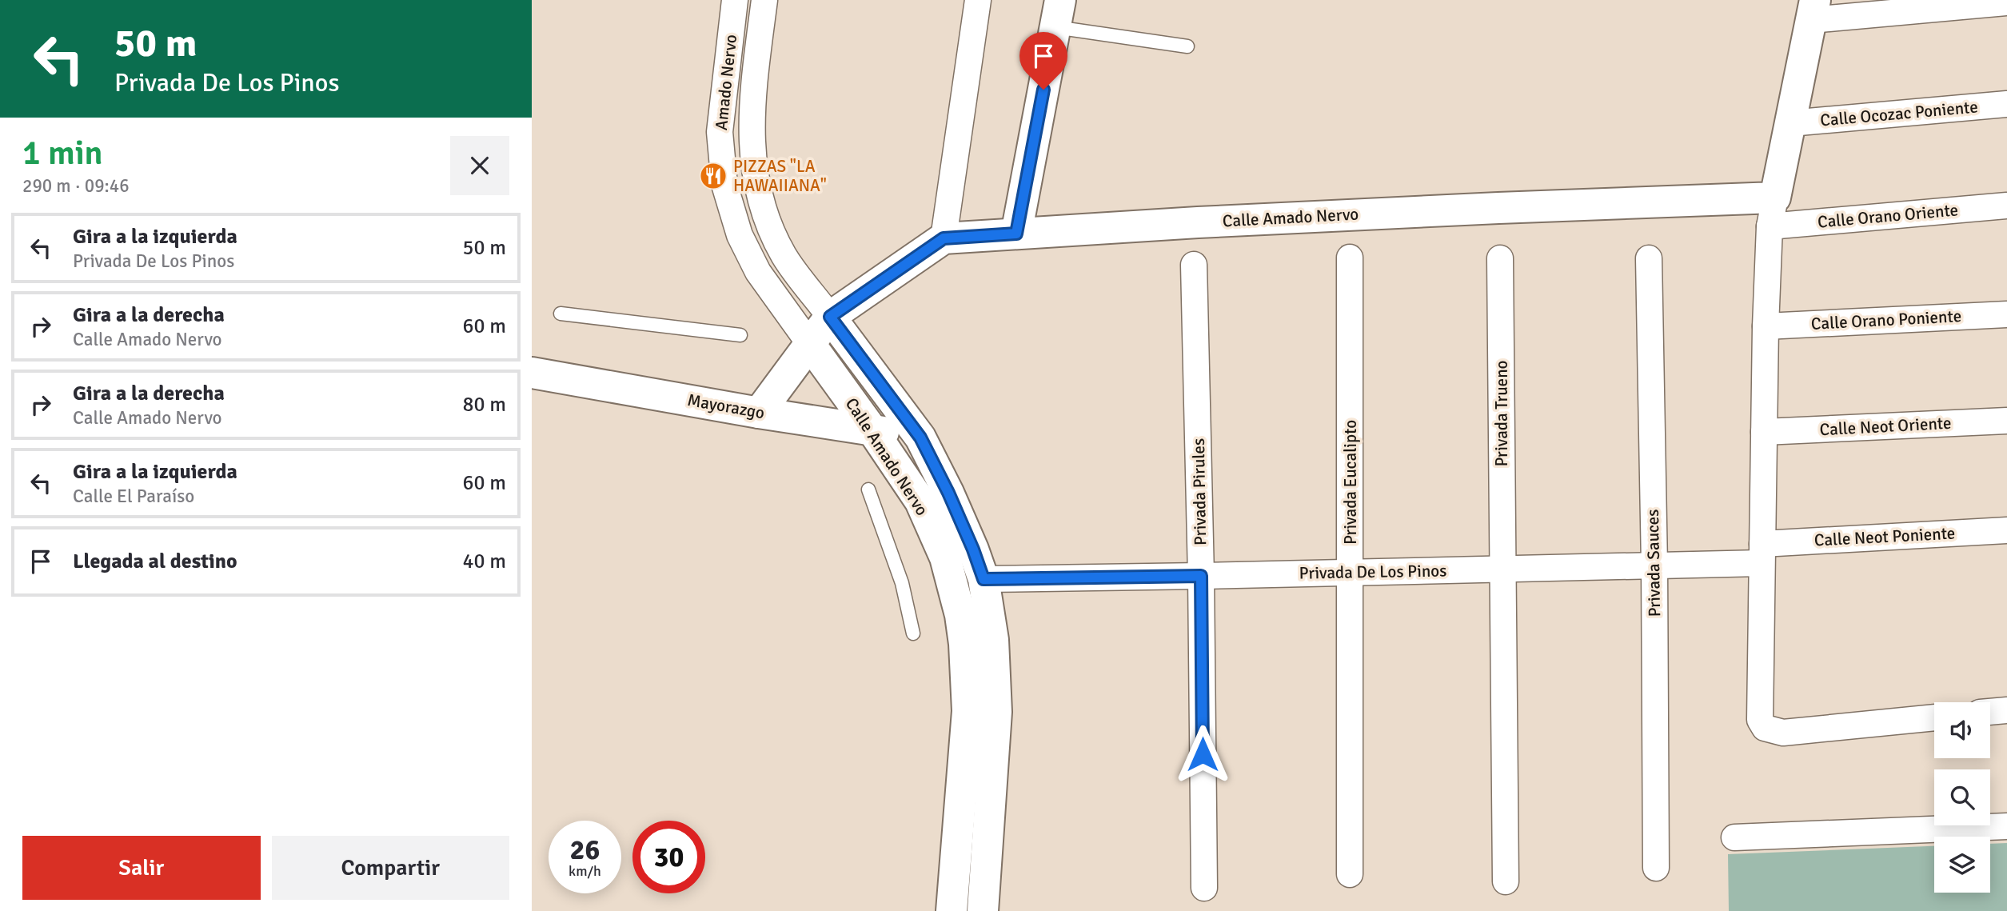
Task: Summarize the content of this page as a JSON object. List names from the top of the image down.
{
  "streets": {
    "main road": ["Calle Amado Nervo", "Mayorazgo"],
    "street": [
      "Amado Nervo",
      "Calle Ocozac Poniente",
      "Calle Orano Oriente",
      "Calle Orano Poniente",
      "Privada Trueno",
      "Calle Neot Oriente",
      "Privada Eucalipto",
      "Privada Pirules",
      "Calle Neot Poniente",
      "Privada Sauces",
      "Privada De Los Pinos"
    ]
  },
  "crossings": [
    ["Amado Nervo", "Calle Amado Nervo"],
    ["Calle Orano Oriente", "Calle Amado Nervo"],
    ["Calle Amado Nervo", "Mayorazgo"],
    ["Calle Amado Nervo", "Privada De Los Pinos"],
    ["Privada Trueno", "Privada De Los Pinos"],
    ["Privada Eucalipto", "Privada De Los Pinos"],
    ["Privada Pirules", "Privada De Los Pinos"],
    ["Calle Neot Poniente", "Privada De Los Pinos"],
    ["Privada Sauces", "Privada De Los Pinos"]
  ],
  "places": {
    "restaurant": ["PIZZAS \"LA HAWAIIANA\""]
  },
  "page": {
    "turn": ["50 m", "Privada De Los Pinos"],
    "heading": ["1 min", "290 m · 09:46"],
    "list": [
      {
        "name": "Gira a la izquierda",
        "note": "Privada De Los Pinos",
        "value": "50 m"
      },
      {
        "name": "Gira a la derecha",
        "note": "Calle Amado Nervo",
        "value": "60 m"
      },
      {
        "name": "Gira a la derecha",
        "note": "Calle Amado Nervo",
        "value": "80 m"
      },
      {
        "name": "Gira a la izquierda",
        "note": "Calle El Paraíso",
        "value": "60 m"
      },
      {
        "name": "Llegada al destino",
        "value": "40 m"
      }
    ],
    "speed": "26 km/h",
    "limit": "30",
    "buttons": ["Salir", "Compartir"]
  }
}
